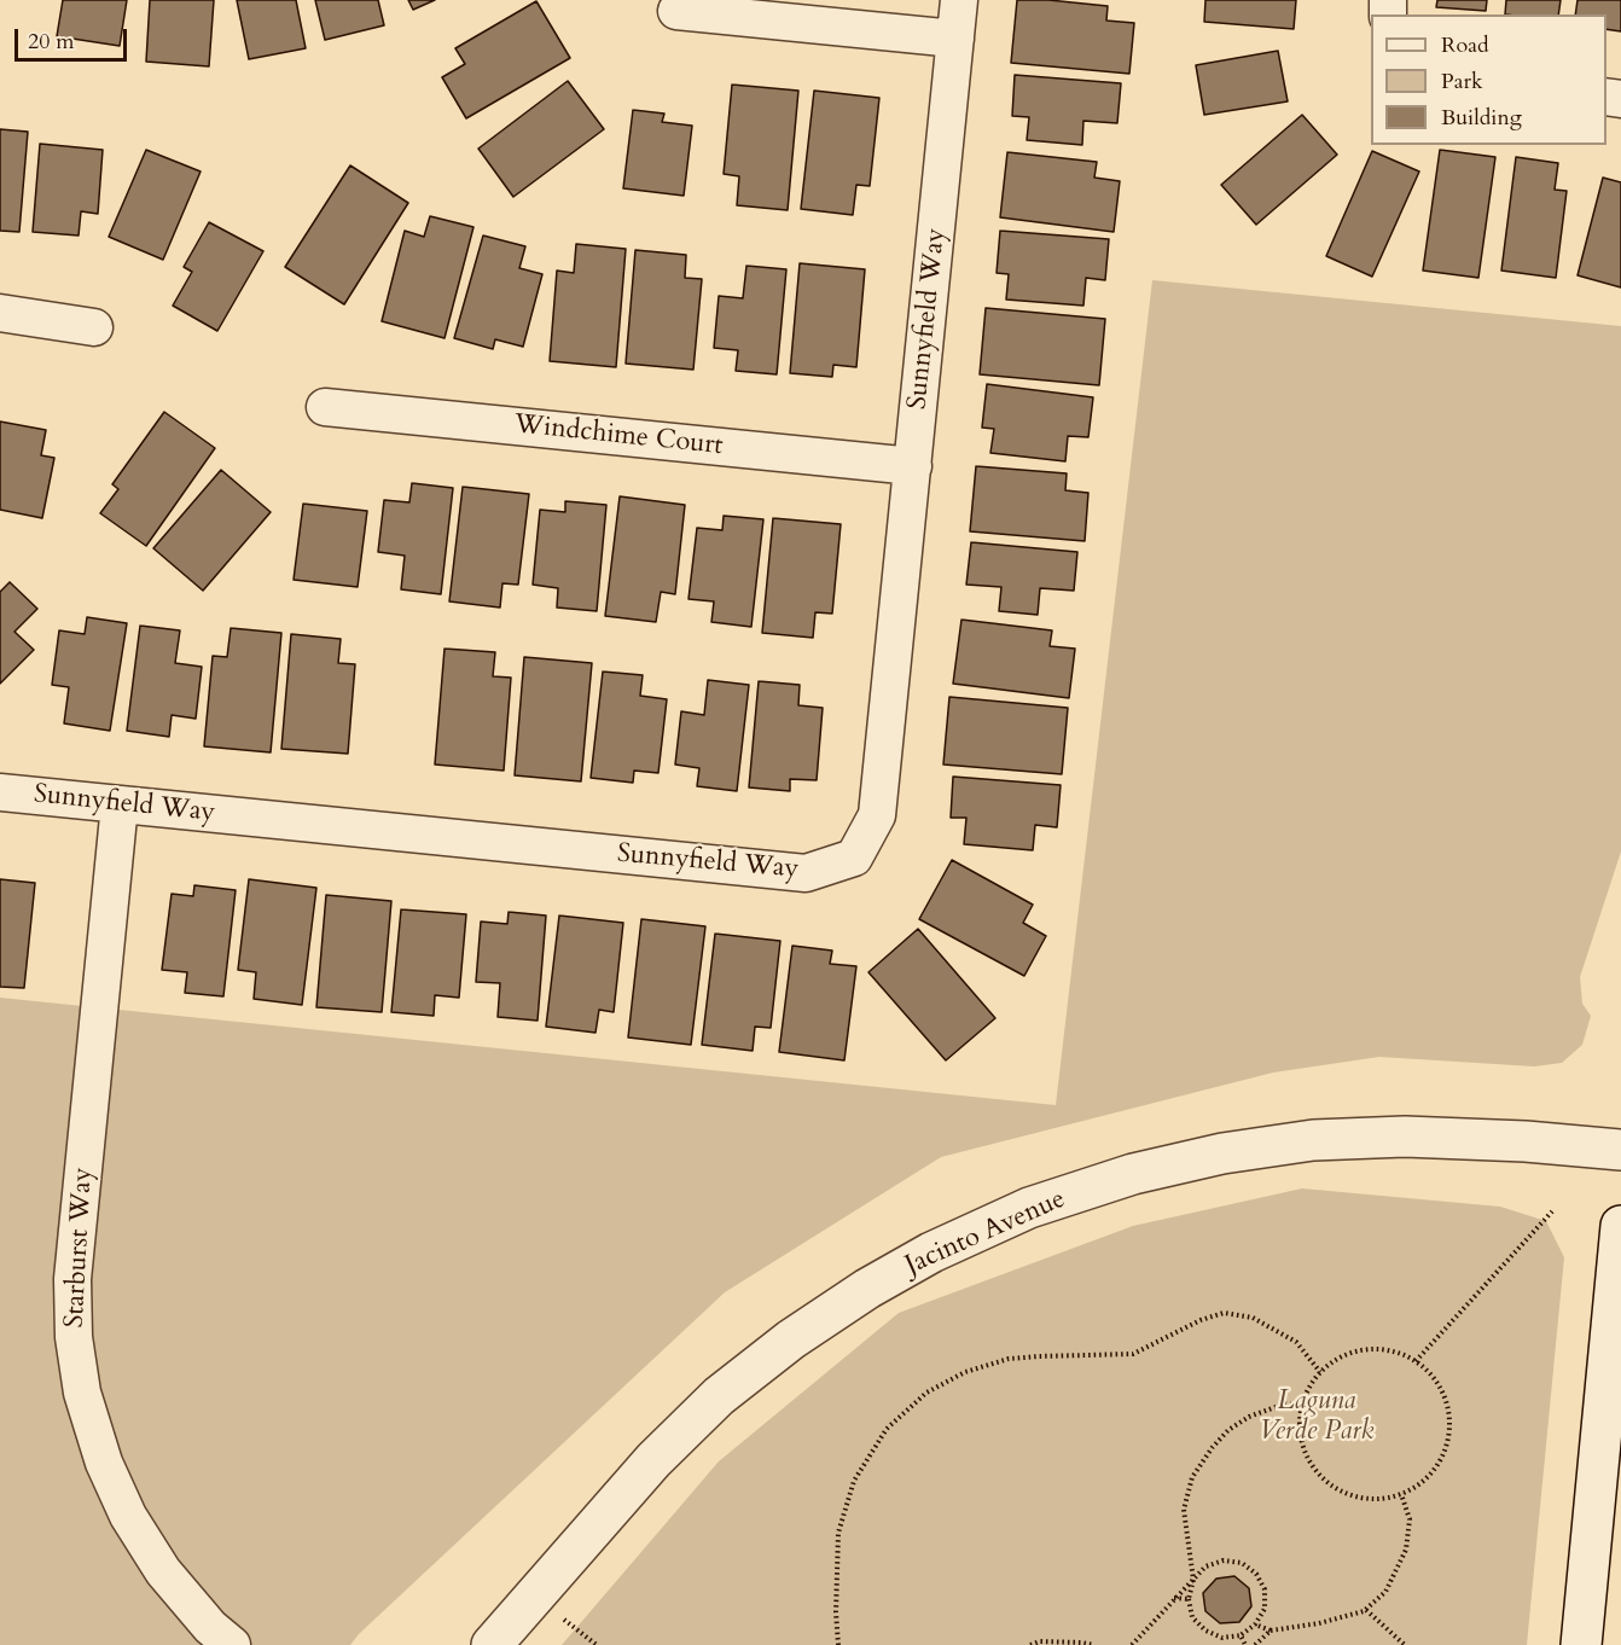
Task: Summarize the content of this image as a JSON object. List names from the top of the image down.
{
  "streets": {
    "street": [
      "Sunnyfield Way",
      "Windchime Court",
      "Jacinto Avenue",
      "Starburst Way"
    ]
  },
  "crossings": [
    ["Sunnyfield Way", "Windchime Court"],
    ["Sunnyfield Way", "Starburst Way"]
  ],
  "parks": ["Laguna Verde Park"],
  "legend": ["Road", "Park", "Building"],
  "scale_bar": "20 m"
}
